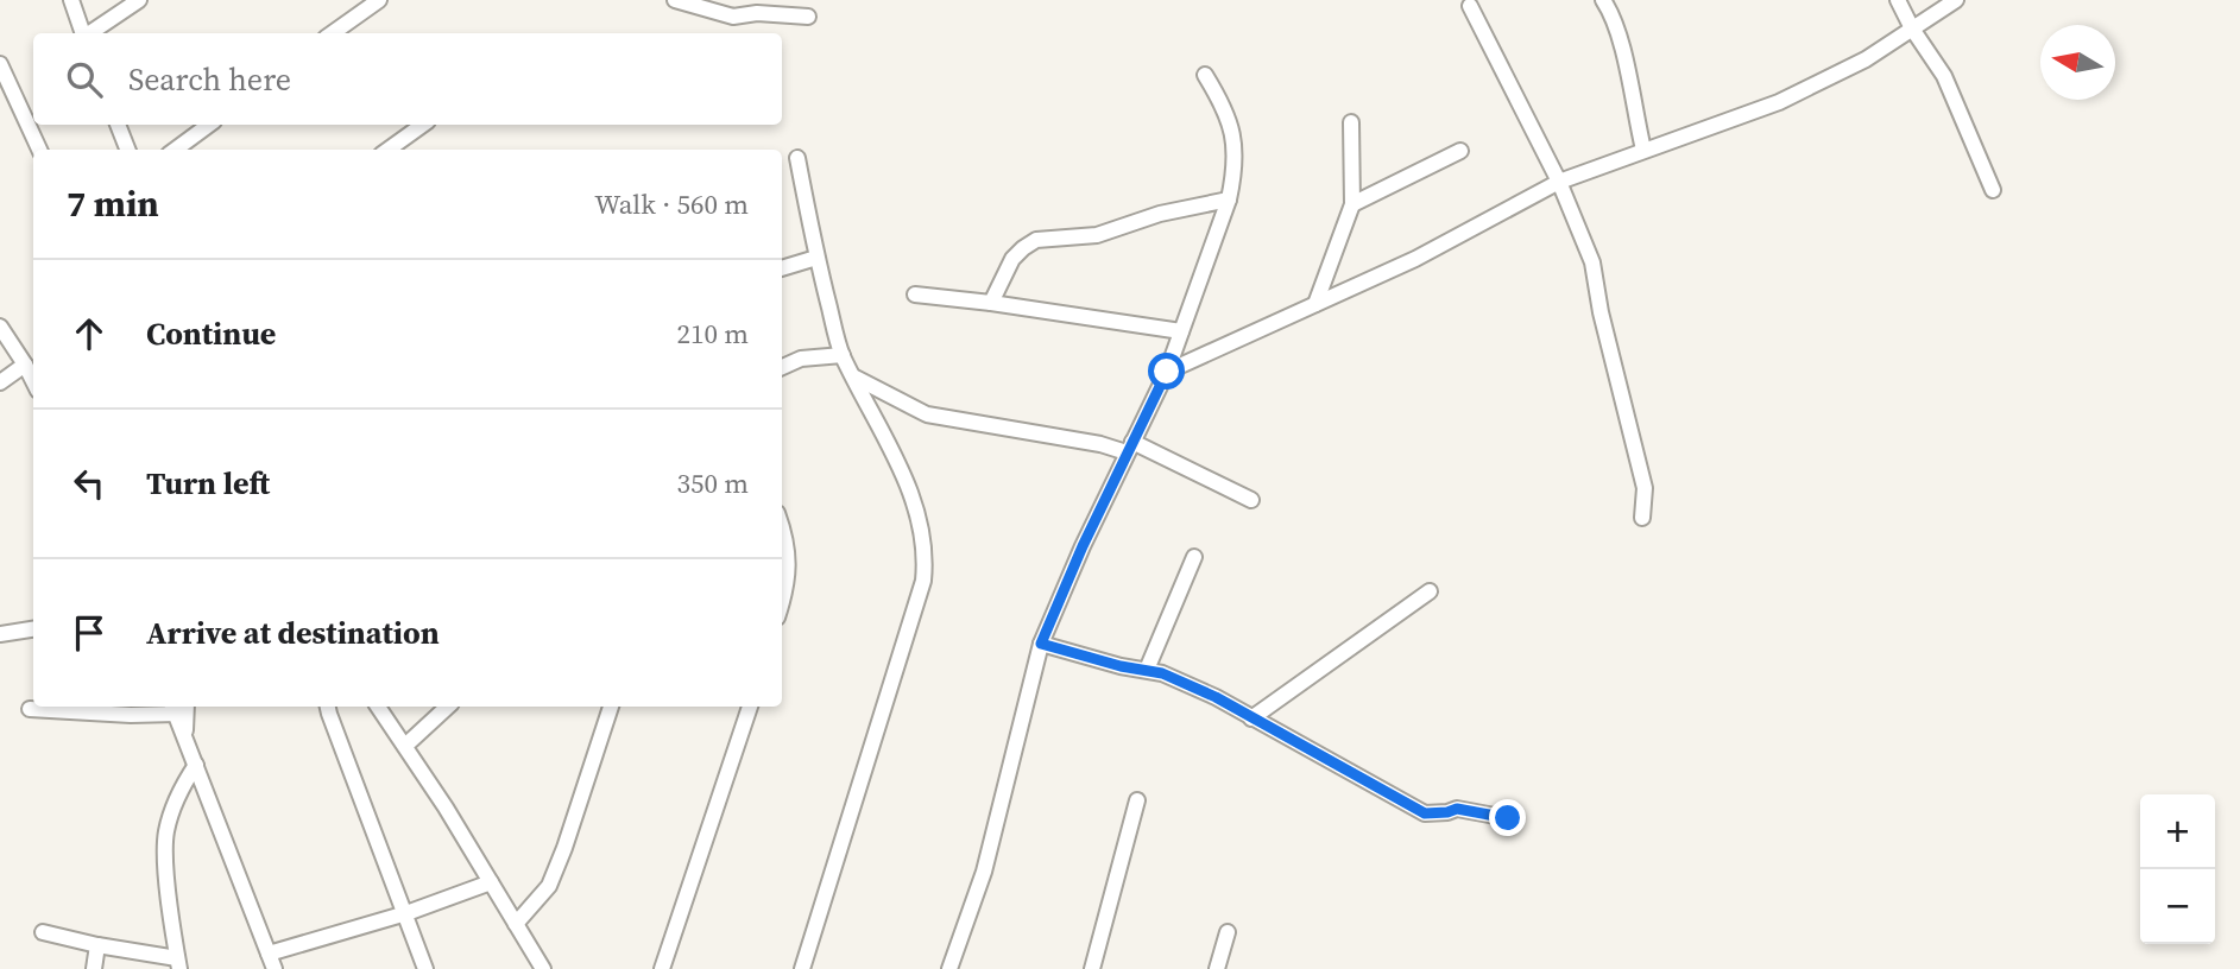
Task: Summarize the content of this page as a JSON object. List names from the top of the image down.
{
  "north": "left",
  "page": {
    "search": "Search here",
    "heading": ["7 min", "Walk · 560 m"],
    "list": [
      ["Continue", "210 m"],
      ["Turn left", "350 m"],
      "Arrive at destination"
    ],
    "map_buttons": ["+", "−"]
  }
}
